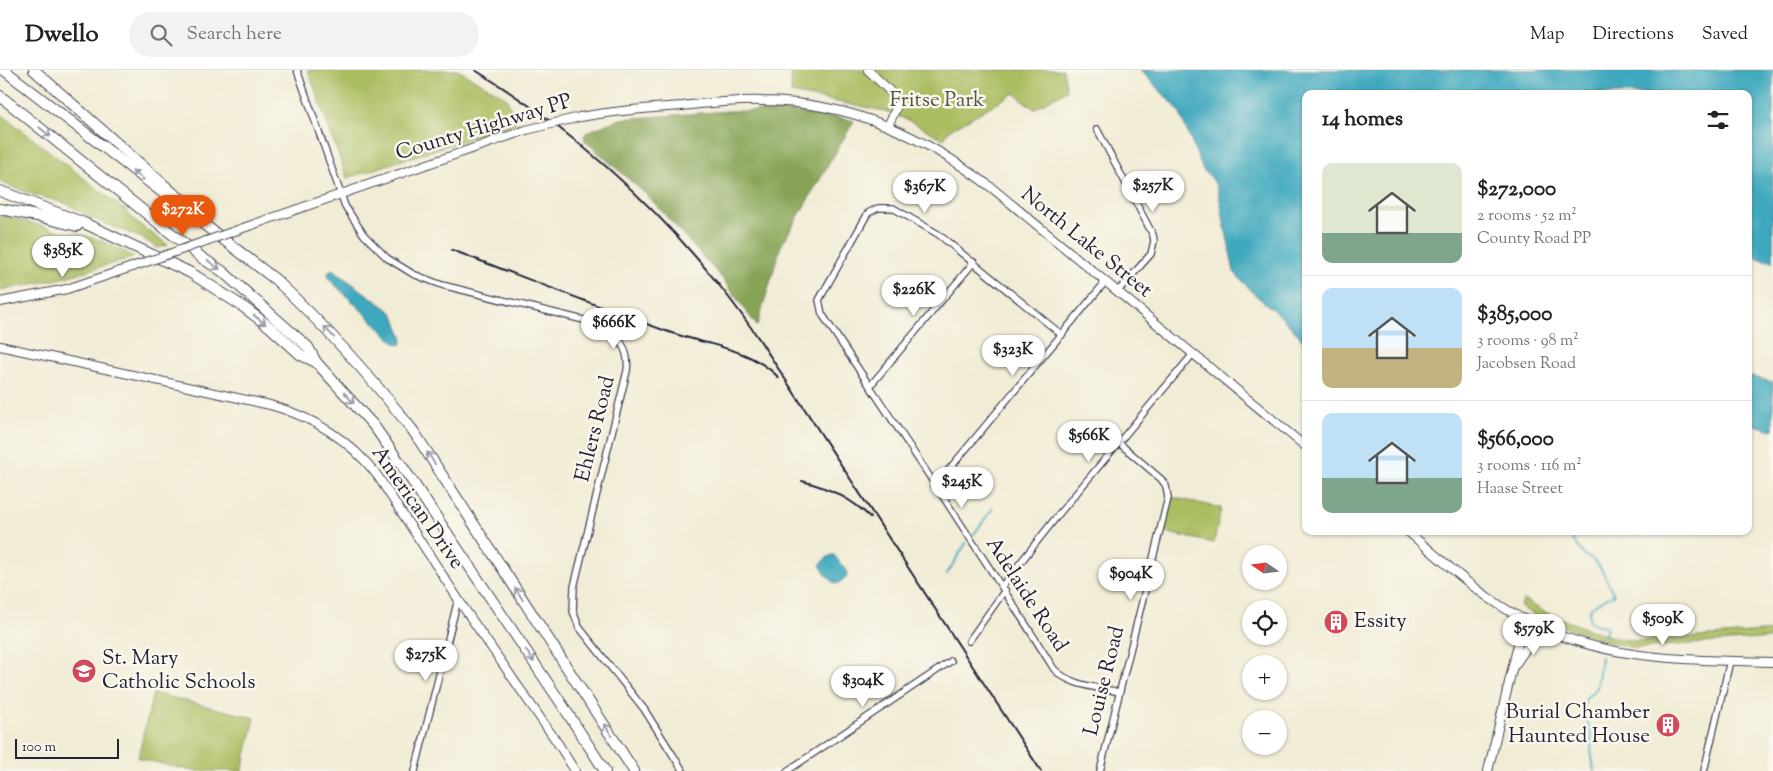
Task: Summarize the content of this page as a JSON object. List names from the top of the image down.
{
  "streets": {
    "main road": ["County Highway PP", "North Lake Street", "American Drive"],
    "street": ["Ehlers Road", "Adelaide Road", "Louise Road"]
  },
  "crossings": [
    ["County Highway PP", "North Lake Street"],
    ["County Highway PP", "Ehlers Road"],
    ["Adelaide Road", "Louise Road"]
  ],
  "parks": ["Fritse Park"],
  "places": {
    "building": ["Essity", "Burial Chamber Haunted House"],
    "school or university": ["St. Mary Catholic Schools"]
  },
  "scale_bar": "100 m",
  "north": "left",
  "page": {
    "header": "Dwello",
    "search": "Search here",
    "nav": ["Map", "Directions", "Saved"],
    "heading": "14 homes",
    "list": [
      {
        "name": "$272,000",
        "note": "2 rooms · 52 m² · County Road PP"
      },
      {
        "name": "$385,000",
        "note": "3 rooms · 98 m² · Jacobsen Road"
      },
      {
        "name": "$566,000",
        "note": "3 rooms · 116 m² · Haase Street"
      }
    ],
    "price": [
      "$257K",
      "$367K",
      "$272K",
      "$385K",
      "$226K",
      "$666K",
      "$323K",
      "$566K",
      "$245K",
      "$904K",
      "$509K",
      "$579K",
      "$275K",
      "$304K"
    ],
    "map_buttons": ["+", "−"],
    "scale": "100 m"
  }
}
